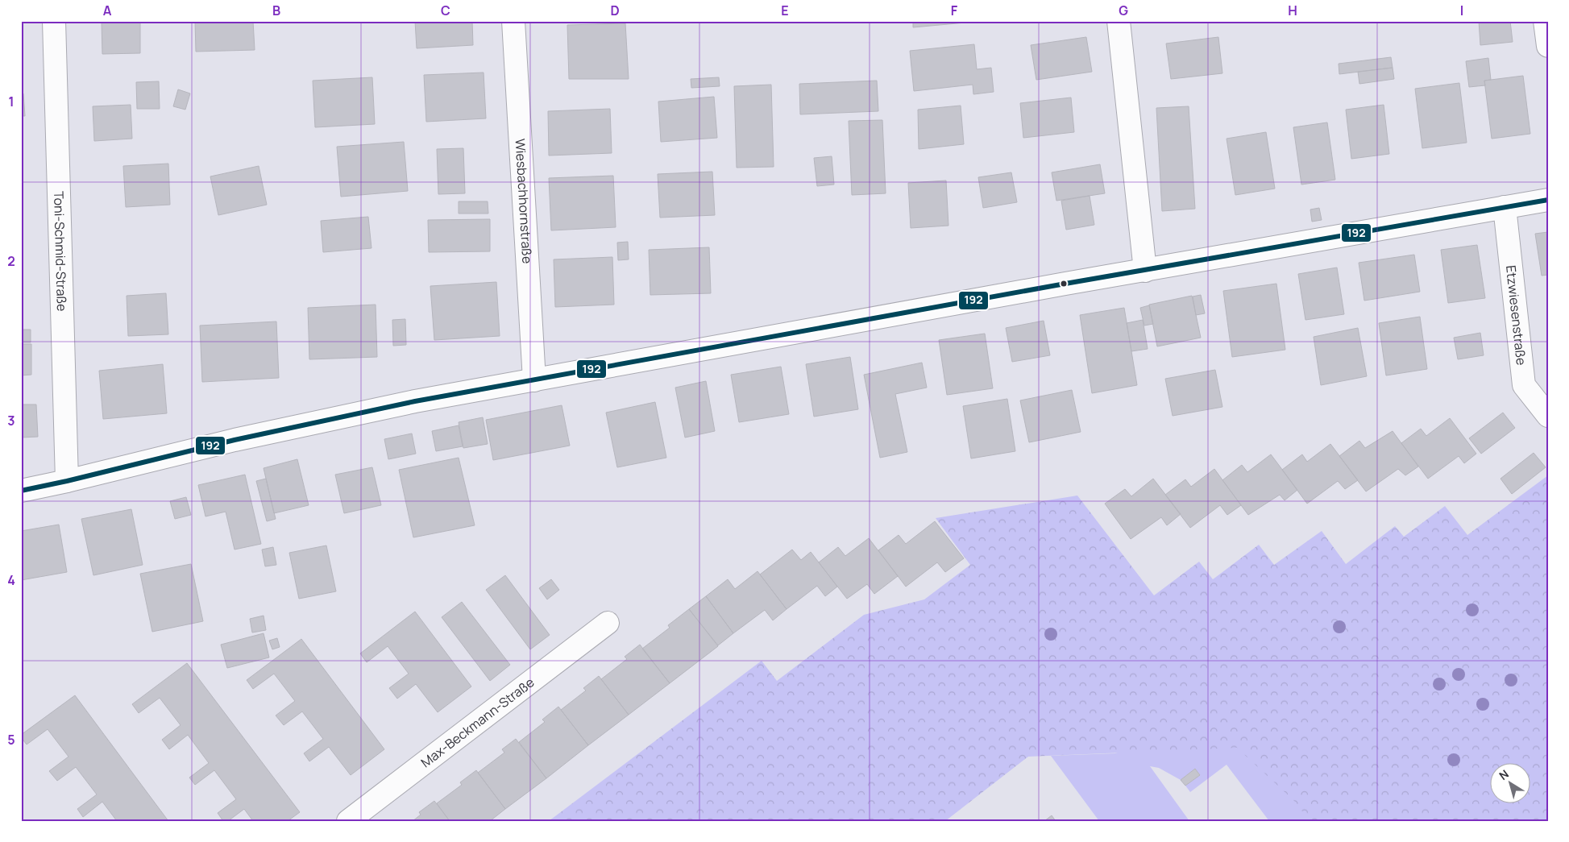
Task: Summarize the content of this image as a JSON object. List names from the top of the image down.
{
  "streets": {
    "street": [
      "Wiesbachhornstraße",
      "Toni-Schmid-Straße",
      "Etzwiesenstraße",
      "Max-Beckmann-Straße"
    ]
  },
  "lines": ["transit line 192"],
  "north": "top left",
  "grid": {
    "columns": [
      "A",
      "B",
      "C",
      "D",
      "E",
      "F",
      "G",
      "H",
      "I"
    ],
    "rows": [
      "1",
      "2",
      "3",
      "4",
      "5"
    ]
  }
}
